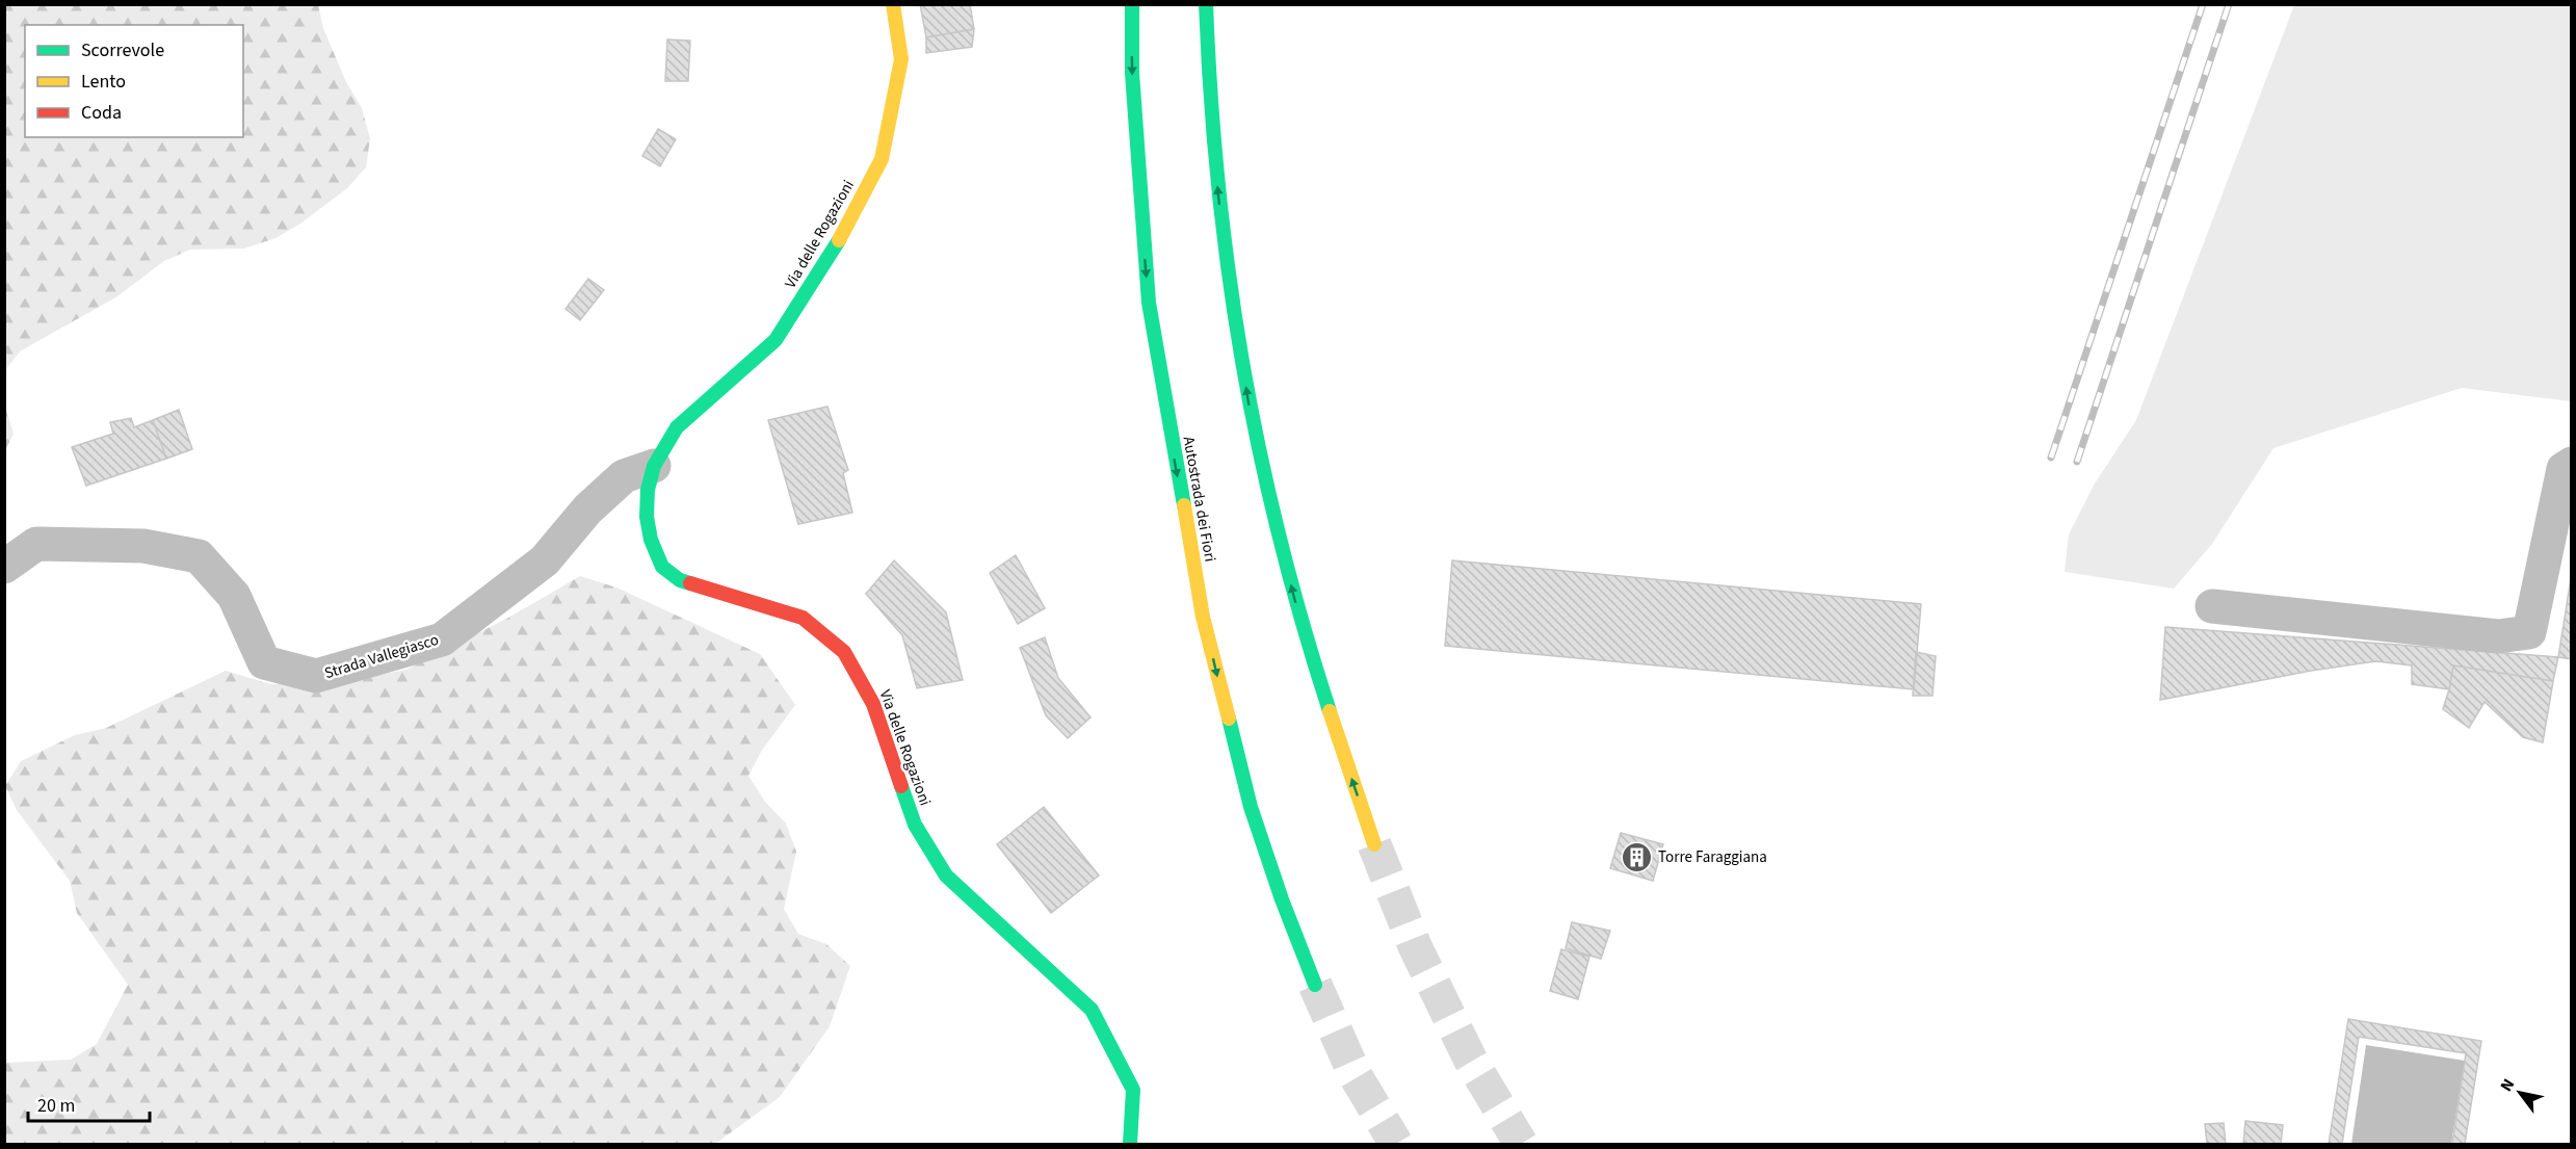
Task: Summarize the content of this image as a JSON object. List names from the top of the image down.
{
  "streets": {
    "main road": ["Via delle Rogazioni", "Autostrada dei Fiori"],
    "street": ["Strada Vallegiasco"]
  },
  "crossings": [
    ["Via delle Rogazioni", "Strada Vallegiasco"]
  ],
  "places": {
    "building": ["Torre Faraggiana"]
  },
  "legend": ["Scorrevole", "Lento", "Coda"],
  "scale_bar": "20 m",
  "north": "top left"
}
